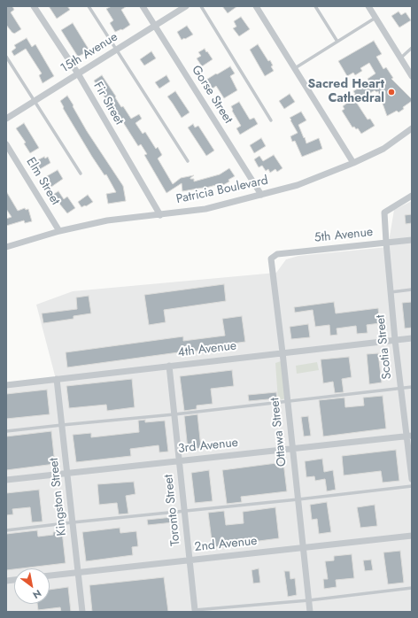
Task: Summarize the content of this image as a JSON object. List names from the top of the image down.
{
  "streets": {
    "street": [
      "15th Avenue",
      "Gorse Street",
      "Fir Street",
      "Elm Street",
      "Patricia Boulevard",
      "5th Avenue",
      "Scotia Street",
      "4th Avenue",
      "Ottawa Street",
      "3rd Avenue",
      "Kingston Street",
      "Toronto Street",
      "2nd Avenue"
    ]
  },
  "crossings": [
    ["15th Avenue", "Gorse Street"],
    ["15th Avenue", "Fir Street"],
    ["Gorse Street", "Patricia Boulevard"],
    ["Fir Street", "Patricia Boulevard"],
    ["Elm Street", "Patricia Boulevard"],
    ["5th Avenue", "Scotia Street"],
    ["5th Avenue", "Ottawa Street"],
    ["Scotia Street", "4th Avenue"],
    ["Scotia Street", "3rd Avenue"],
    ["4th Avenue", "Ottawa Street"],
    ["4th Avenue", "Kingston Street"],
    ["4th Avenue", "Toronto Street"],
    ["Ottawa Street", "3rd Avenue"],
    ["Ottawa Street", "2nd Avenue"],
    ["3rd Avenue", "Kingston Street"],
    ["3rd Avenue", "Toronto Street"],
    ["Kingston Street", "2nd Avenue"],
    ["Toronto Street", "2nd Avenue"]
  ],
  "places": ["Sacred Heart Cathedral"],
  "north": "bottom right"
}
